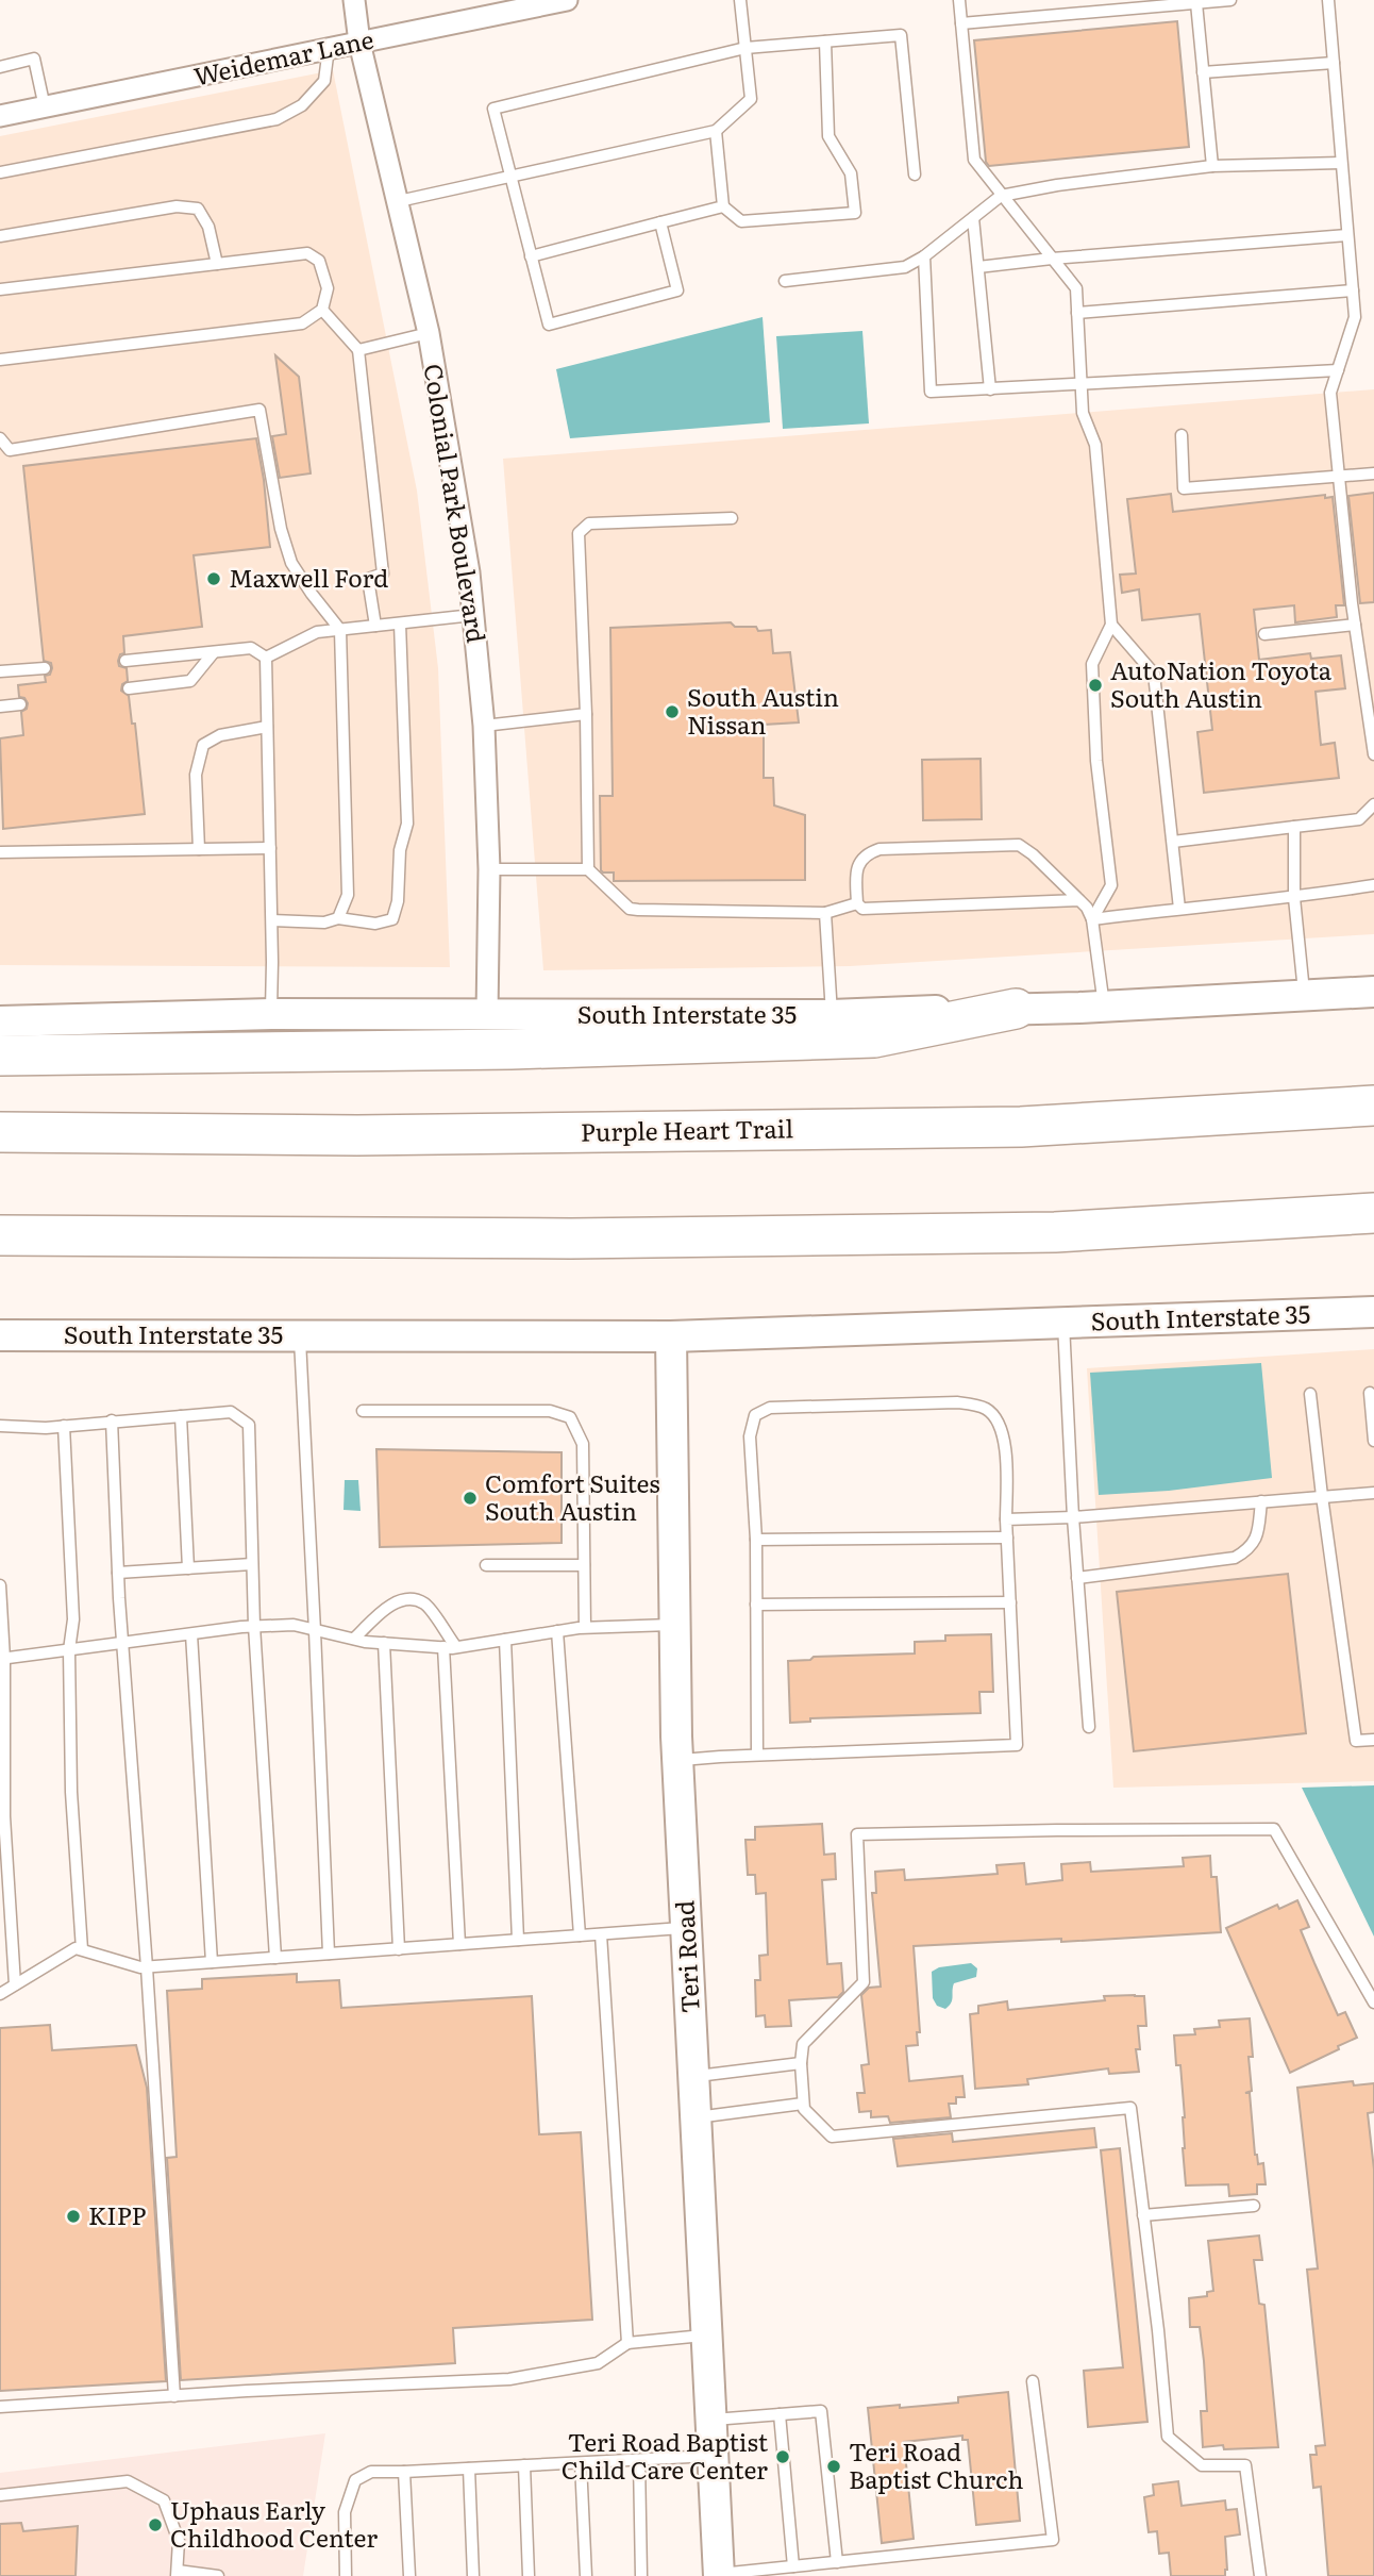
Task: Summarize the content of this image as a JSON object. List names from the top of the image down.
{
  "streets": {
    "highway": ["Purple Heart Trail"],
    "main road": ["South Interstate 35", "Teri Road"],
    "street": ["Weidemar Lane", "Colonial Park Boulevard"]
  },
  "crossings": [
    ["Weidemar Lane", "Colonial Park Boulevard"],
    ["Colonial Park Boulevard", "South Interstate 35"],
    ["South Interstate 35", "Teri Road"]
  ],
  "places": [
    "Maxwell Ford",
    "AutoNation Toyota South Austin",
    "South Austin Nissan",
    "Comfort Suites South Austin",
    "KIPP",
    "Teri Road Baptist Child Care Center",
    "Teri Road Baptist Church",
    "Uphaus Early Childhood Center"
  ]
}
